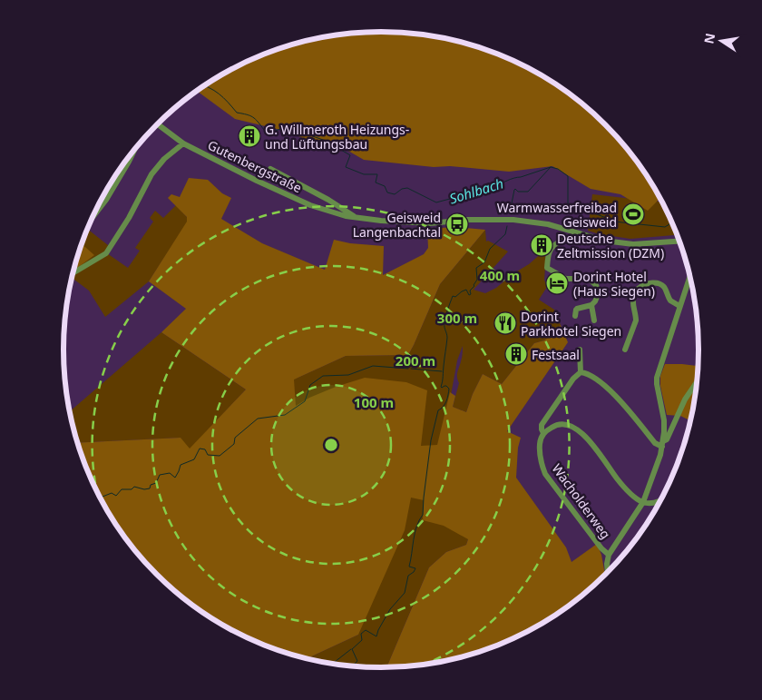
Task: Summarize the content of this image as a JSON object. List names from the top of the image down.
{
  "streets": {
    "street": ["Gutenbergstraße", "Wacholderweg"]
  },
  "water": ["Sohlbach"],
  "places": {
    "building": ["G. Willmeroth Heizungs- und Lüftungsbau", "Deutsche Zeltmission (DZM)", "Festsaal"],
    "sports": ["Warmwasserfreibad Geisweid"],
    "bus stop": ["Geisweid Langenbachtal"],
    "hotel": ["Dorint Hotel (Haus Siegen)"],
    "restaurant": ["Dorint Parkhotel Siegen"]
  },
  "north": "left",
  "rings": [
    "400 m",
    "300 m",
    "200 m",
    "100 m"
  ]
}
